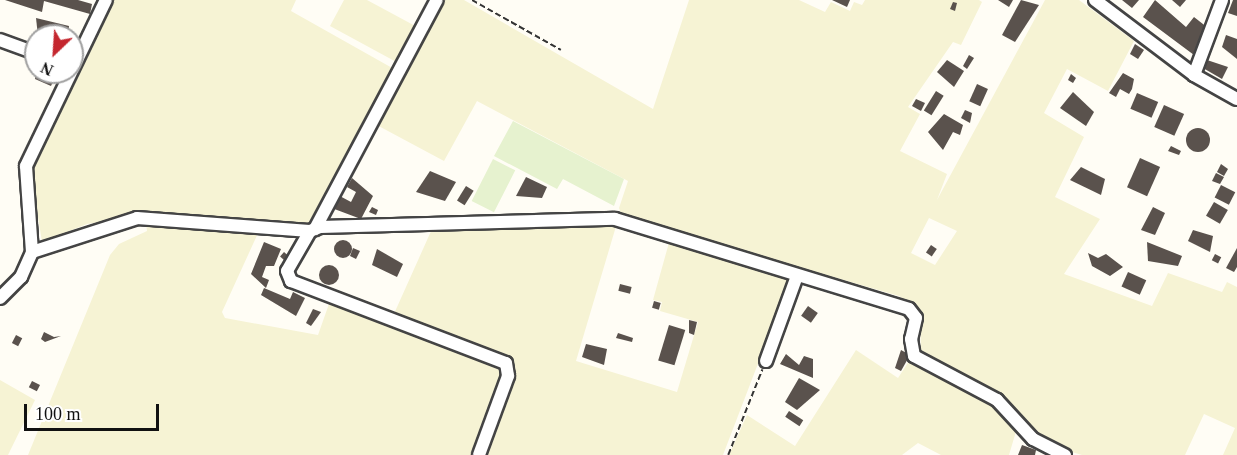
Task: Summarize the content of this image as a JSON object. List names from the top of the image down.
{
  "scale_bar": "100 m",
  "north": "bottom left"
}
